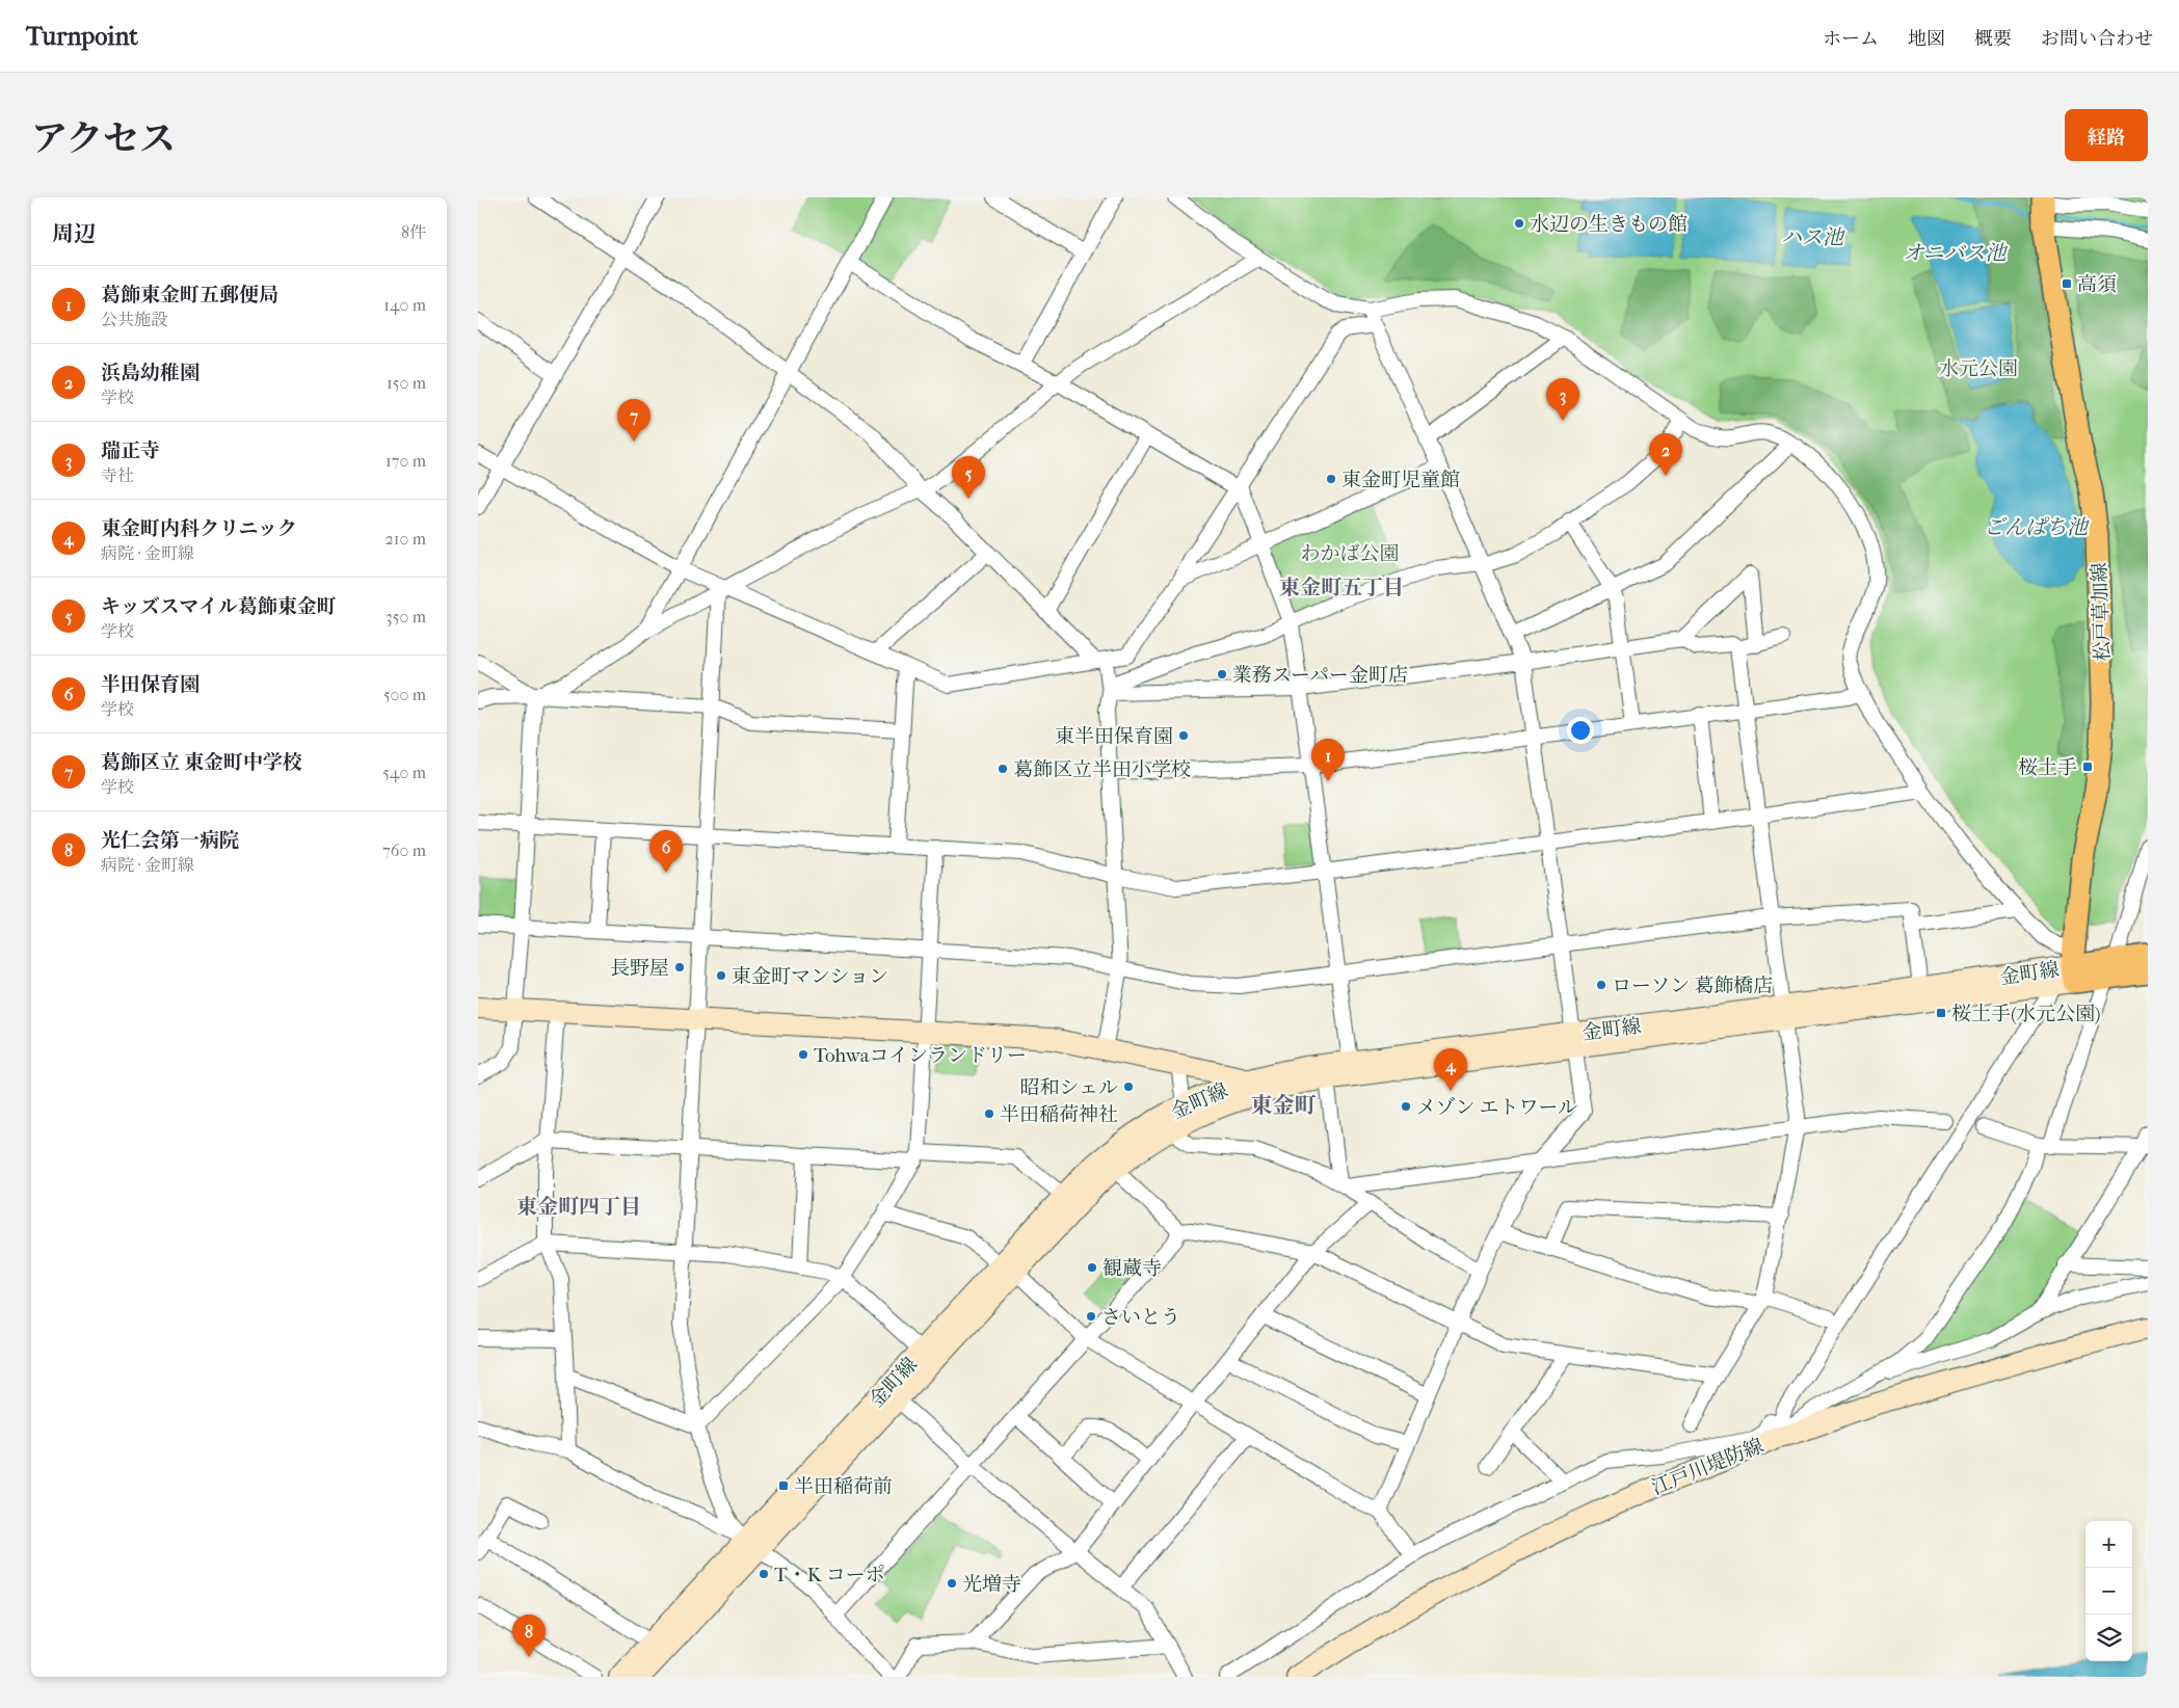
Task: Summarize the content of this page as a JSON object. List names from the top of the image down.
{
  "streets": {
    "main road": ["松戸草加線", "金町線", "江戸川堤防線"]
  },
  "crossings": [
    ["松戸草加線", "金町線"]
  ],
  "districts": ["東金町五丁目", "東金町", "東金町四丁目"],
  "water": ["ハス池", "オニバス池", "ごんぱち池"],
  "parks": ["水元公園", "わかば公園"],
  "places": {
    "other": [
      "水辺の生きもの館",
      "東金町児童館",
      "業務スーパー金町店",
      "東半田保育園",
      "葛飾区立半田小学校",
      "長野屋",
      "東金町マンション",
      "ローソン 葛飾橋店",
      "Tohwaコインランドリー",
      "昭和シェル",
      "メゾン エトワール",
      "半田稲荷神社",
      "観蔵寺",
      "さいとう",
      "T・K コーポ",
      "光増寺"
    ],
    "transit": [
      "高須",
      "桜土手",
      "桜土手(水元公園)",
      "半田稲荷前"
    ]
  },
  "page": {
    "header": "Turnpoint",
    "nav": [
      "ホーム",
      "地図",
      "概要",
      "お問い合わせ"
    ],
    "title": "アクセス",
    "buttons": "経路",
    "heading": ["周辺", "8件"],
    "list": [
      {
        "mark": "1",
        "name": "葛飾東金町五郵便局",
        "note": "公共施設",
        "value": "140 m"
      },
      {
        "mark": "2",
        "name": "浜島幼稚園",
        "note": "学校",
        "value": "150 m"
      },
      {
        "mark": "3",
        "name": "瑞正寺",
        "note": "寺社",
        "value": "170 m"
      },
      {
        "mark": "4",
        "name": "東金町内科クリニック",
        "note": "病院 · 金町線",
        "value": "210 m"
      },
      {
        "mark": "5",
        "name": "キッズスマイル葛飾東金町",
        "note": "学校",
        "value": "350 m"
      },
      {
        "mark": "6",
        "name": "半田保育園",
        "note": "学校",
        "value": "500 m"
      },
      {
        "mark": "7",
        "name": "葛飾区立 東金町中学校",
        "note": "学校",
        "value": "540 m"
      },
      {
        "mark": "8",
        "name": "光仁会第一病院",
        "note": "病院 · 金町線",
        "value": "760 m"
      }
    ],
    "pins": [
      "3",
      "7",
      "2",
      "5",
      "1",
      "6",
      "4",
      "8"
    ],
    "map_buttons": ["+", "−"]
  }
}
